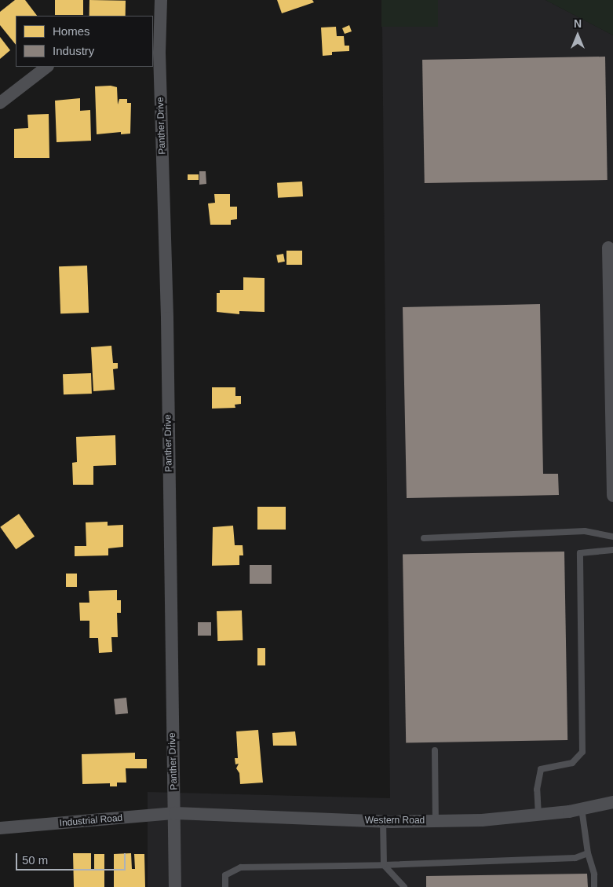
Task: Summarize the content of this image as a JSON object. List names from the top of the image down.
{
  "streets": {
    "street": ["Panther Drive", "Industrial Road", "Western Road"]
  },
  "crossings": [
    ["Panther Drive", "Industrial Road"],
    ["Panther Drive", "Western Road"],
    ["Industrial Road", "Western Road"]
  ],
  "legend": ["Homes", "Industry"],
  "scale_bar": "50 m",
  "north": "top"
}
